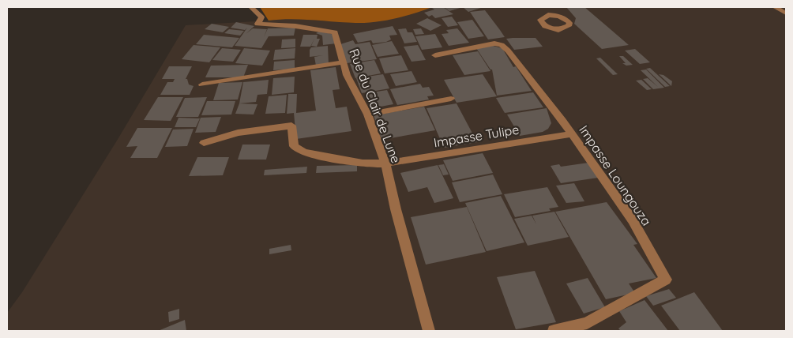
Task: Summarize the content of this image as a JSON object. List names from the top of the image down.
{
  "streets": {
    "street": ["Rue du Clair de Lune", "Impasse Tulipe", "Impasse Loungouza"]
  },
  "crossings": [
    ["Rue du Clair de Lune", "Impasse Tulipe"],
    ["Impasse Tulipe", "Impasse Loungouza"]
  ]
}
